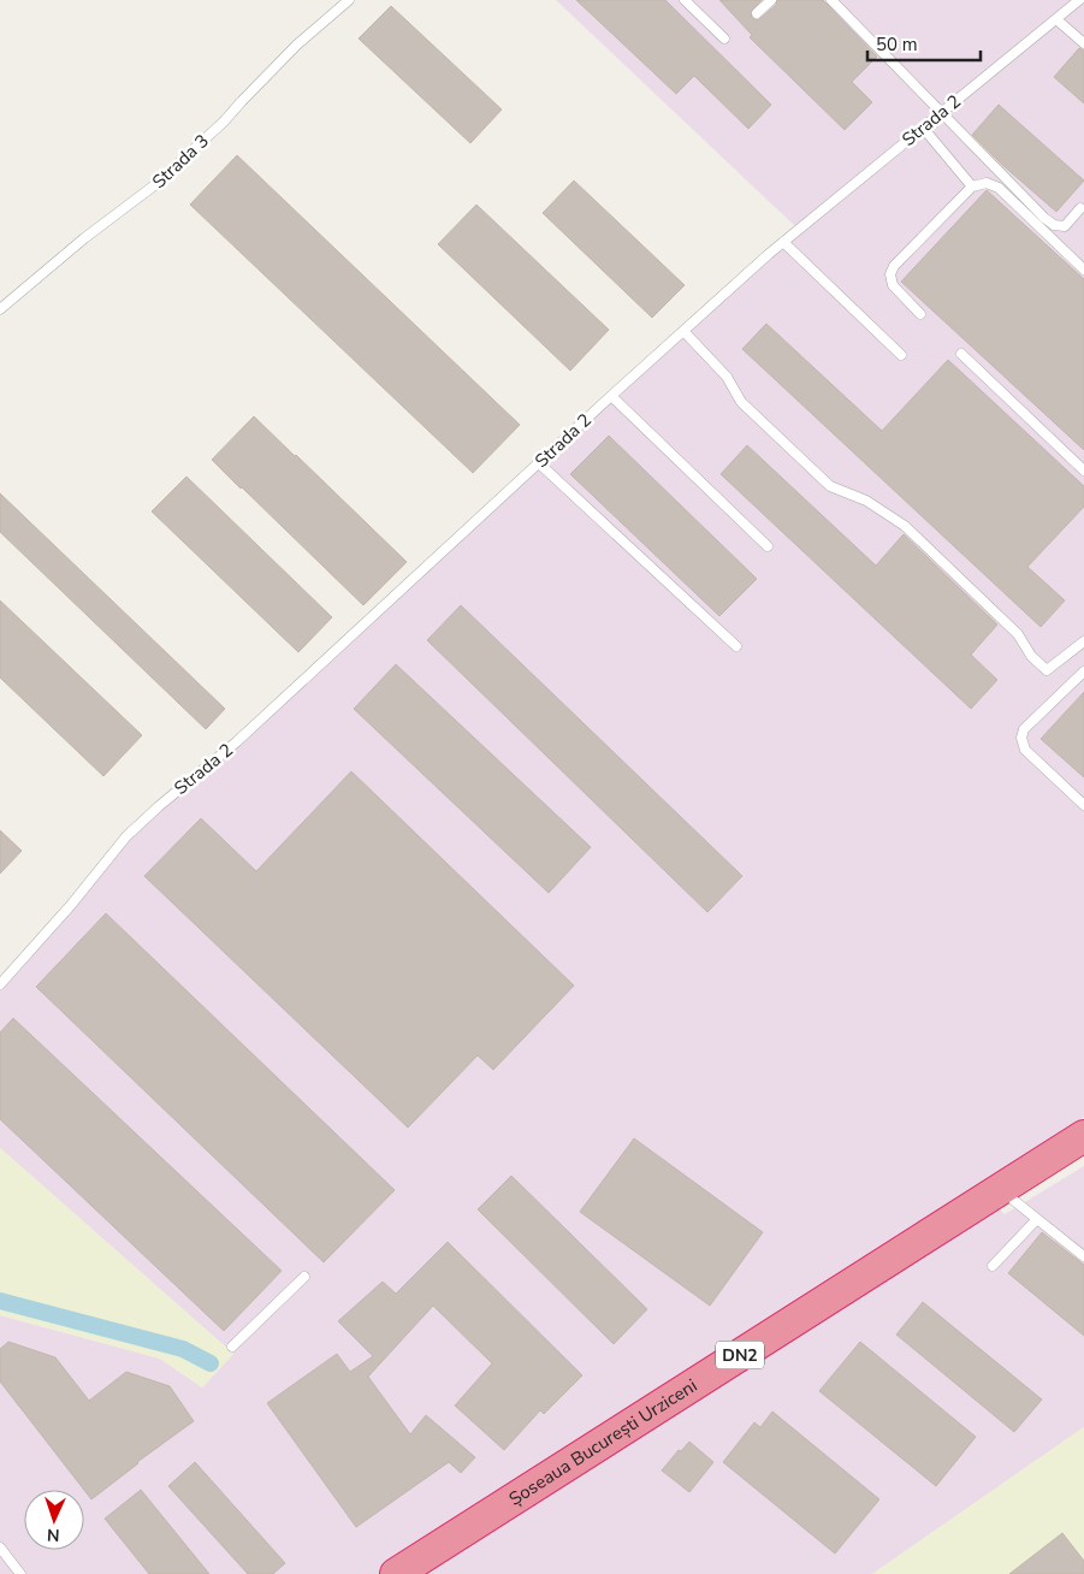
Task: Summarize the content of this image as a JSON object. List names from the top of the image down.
{
  "streets": {
    "highway": ["DN2", "Șoseaua București Urziceni"],
    "lane": ["Strada 2", "Strada 3"]
  },
  "scale_bar": "50 m",
  "north": "bottom"
}
